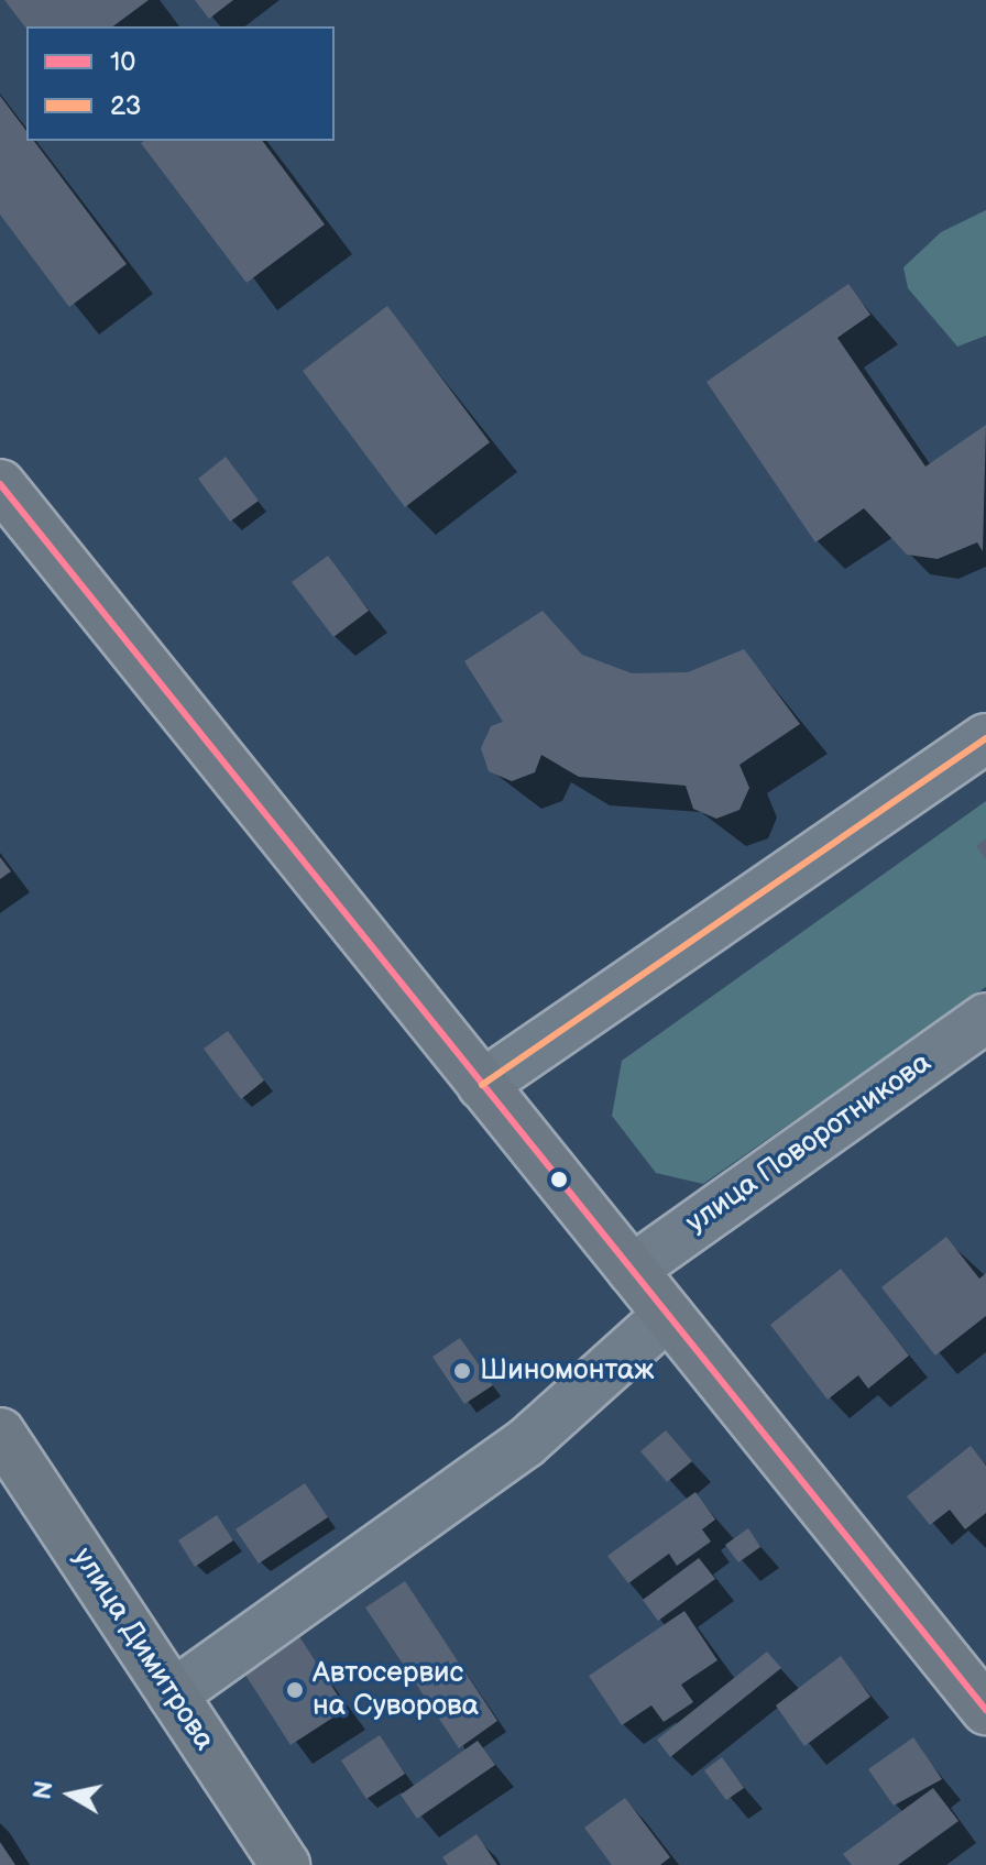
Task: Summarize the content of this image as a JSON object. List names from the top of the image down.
{
  "streets": {
    "main road": ["улица Димитрова"],
    "street": ["улица Поворотникова"]
  },
  "places": ["Шиномонтаж", "Автосервис на Суворова"],
  "lines": ["transit line 10", "transit line 23"],
  "legend": ["10", "23"],
  "north": "left"
}
